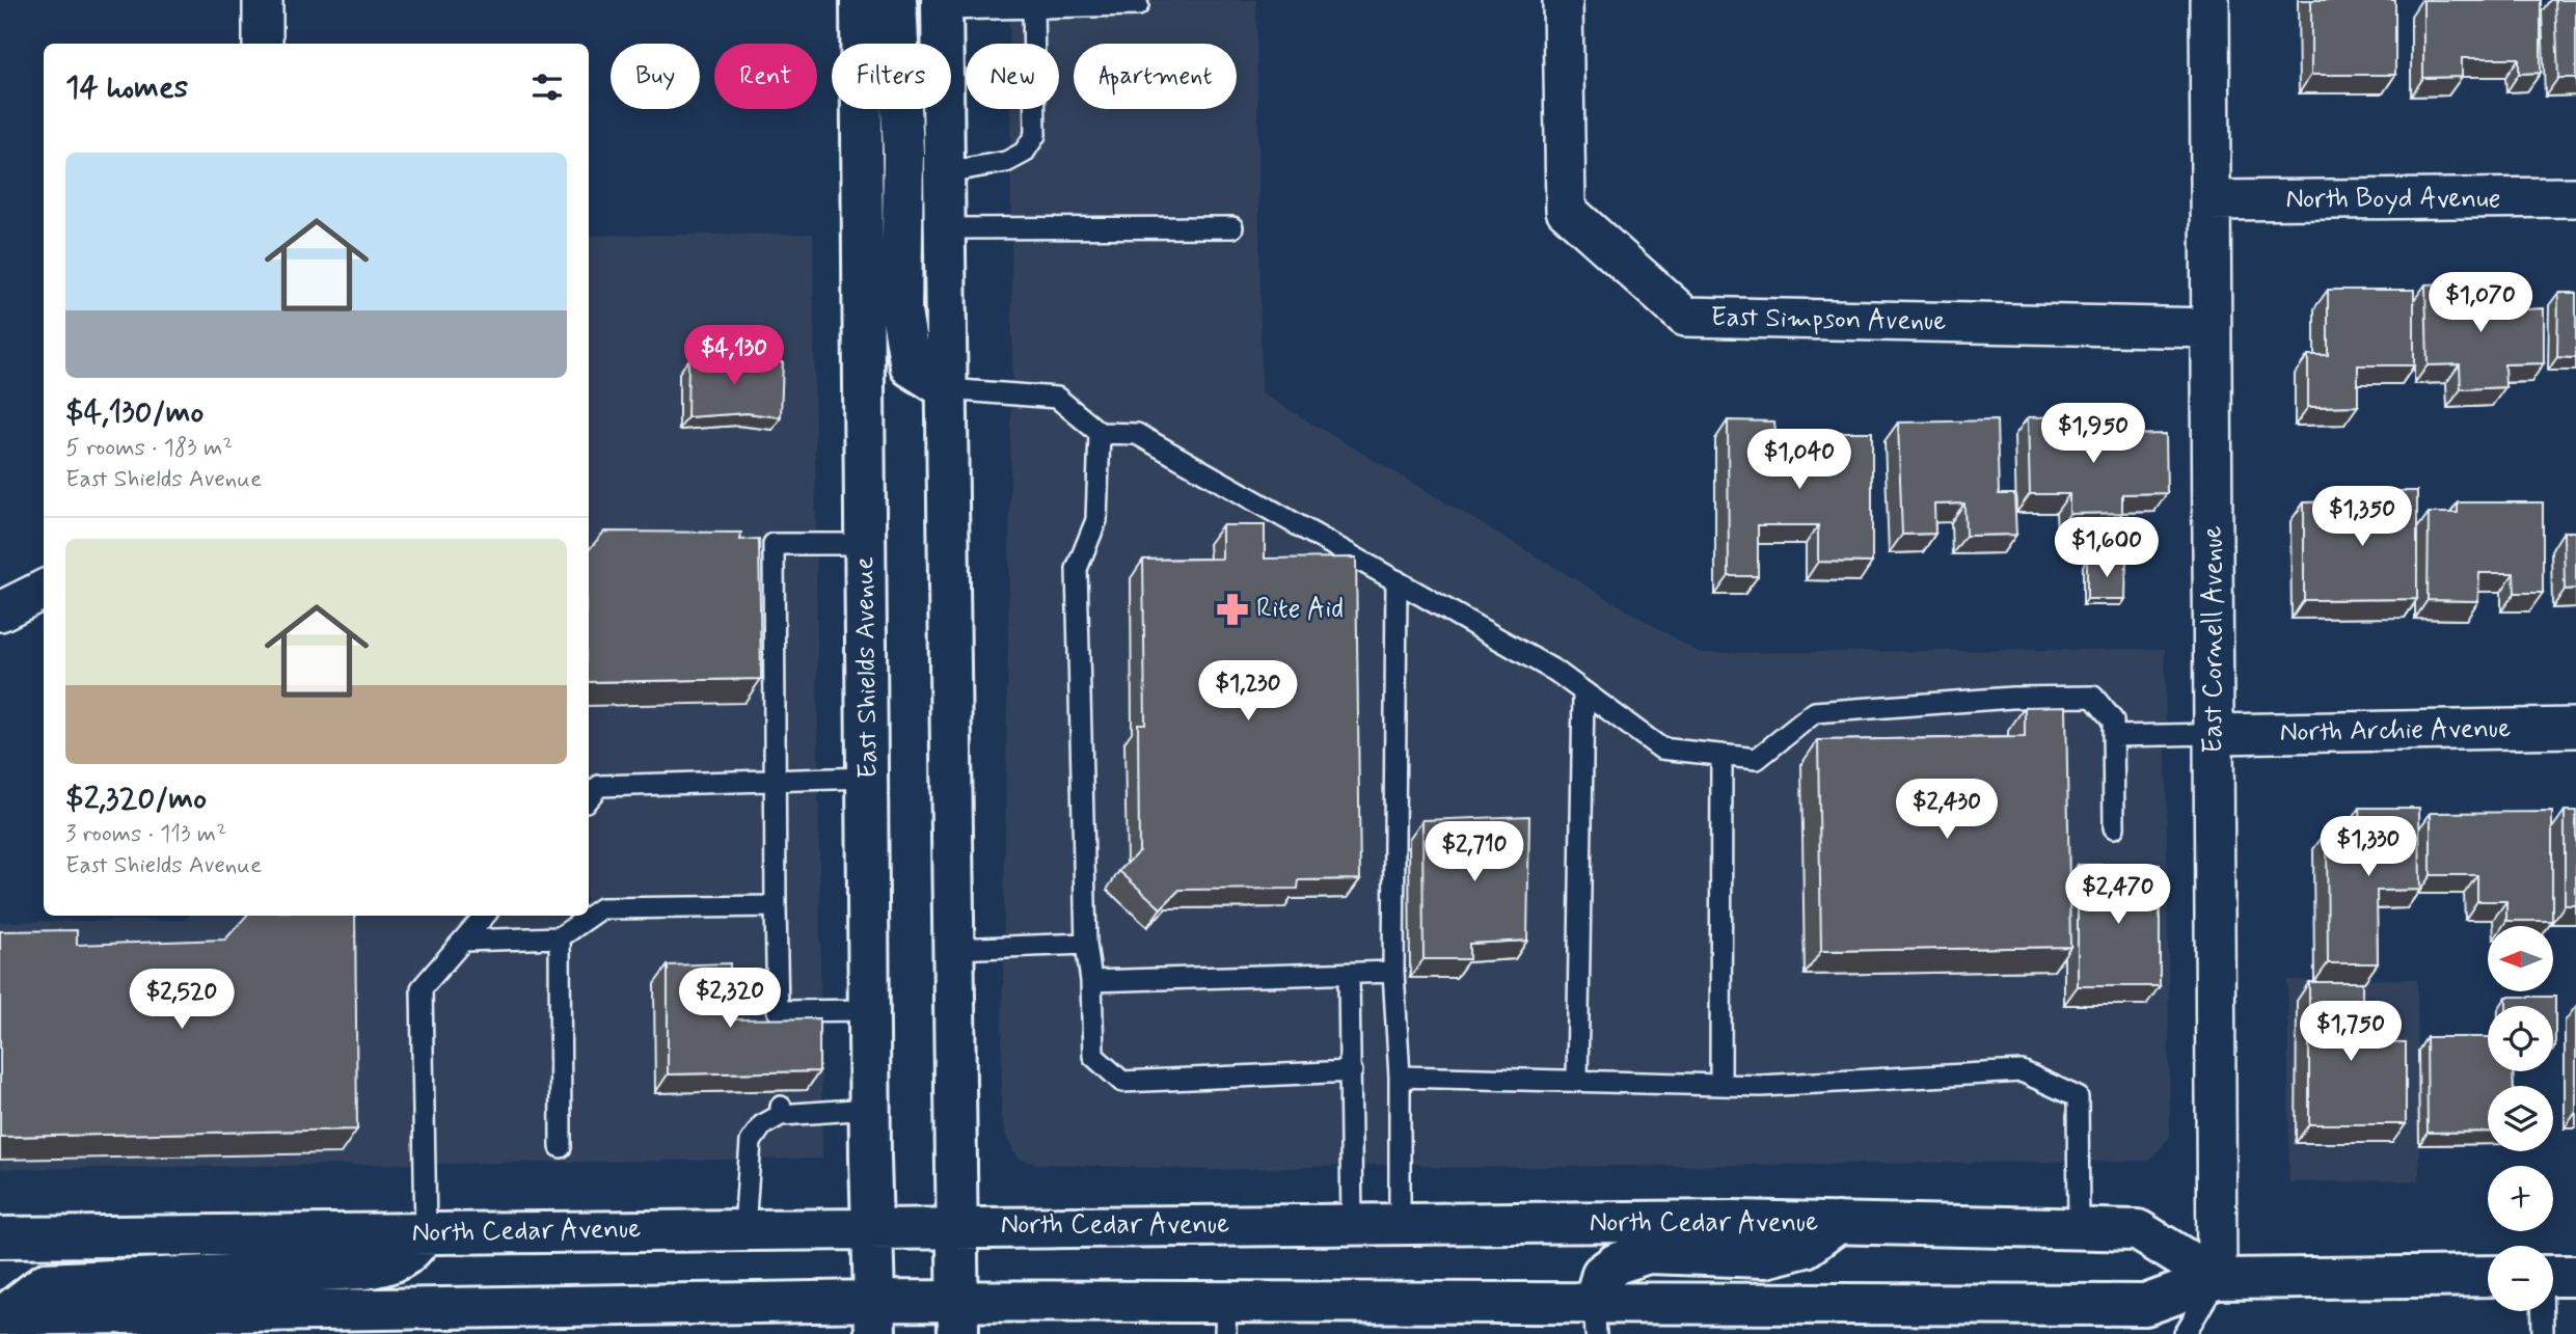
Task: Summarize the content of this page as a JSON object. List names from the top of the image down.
{
  "streets": {
    "main road": ["East Shields Avenue", "North Cedar Avenue"],
    "street": [
      "North Boyd Avenue",
      "East Simpson Avenue",
      "East Cornell Avenue",
      "North Archie Avenue"
    ]
  },
  "crossings": [
    ["North Boyd Avenue", "East Cornell Avenue"],
    ["East Simpson Avenue", "East Cornell Avenue"],
    ["East Cornell Avenue", "North Archie Avenue"],
    ["East Cornell Avenue", "North Cedar Avenue"],
    ["East Shields Avenue", "North Cedar Avenue"]
  ],
  "places": {
    "pharmacy": ["Rite Aid"]
  },
  "north": "left",
  "page": {
    "chip": [
      "Buy",
      "Rent",
      "Filters",
      "New",
      "Apartment"
    ],
    "heading": "14 homes",
    "list": [
      {
        "name": "$4,130/mo",
        "note": "5 rooms · 183 m² · East Shields Avenue"
      },
      {
        "name": "$2,320/mo",
        "note": "3 rooms · 113 m² · East Shields Avenue"
      }
    ],
    "price": [
      "$1,070",
      "$4,130",
      "$1,950",
      "$1,040",
      "$1,350",
      "$1,600",
      "$1,230",
      "$2,430",
      "$1,330",
      "$2,710",
      "$2,470",
      "$2,320",
      "$2,520",
      "$1,750"
    ],
    "map_buttons": ["+", "−"]
  }
}
